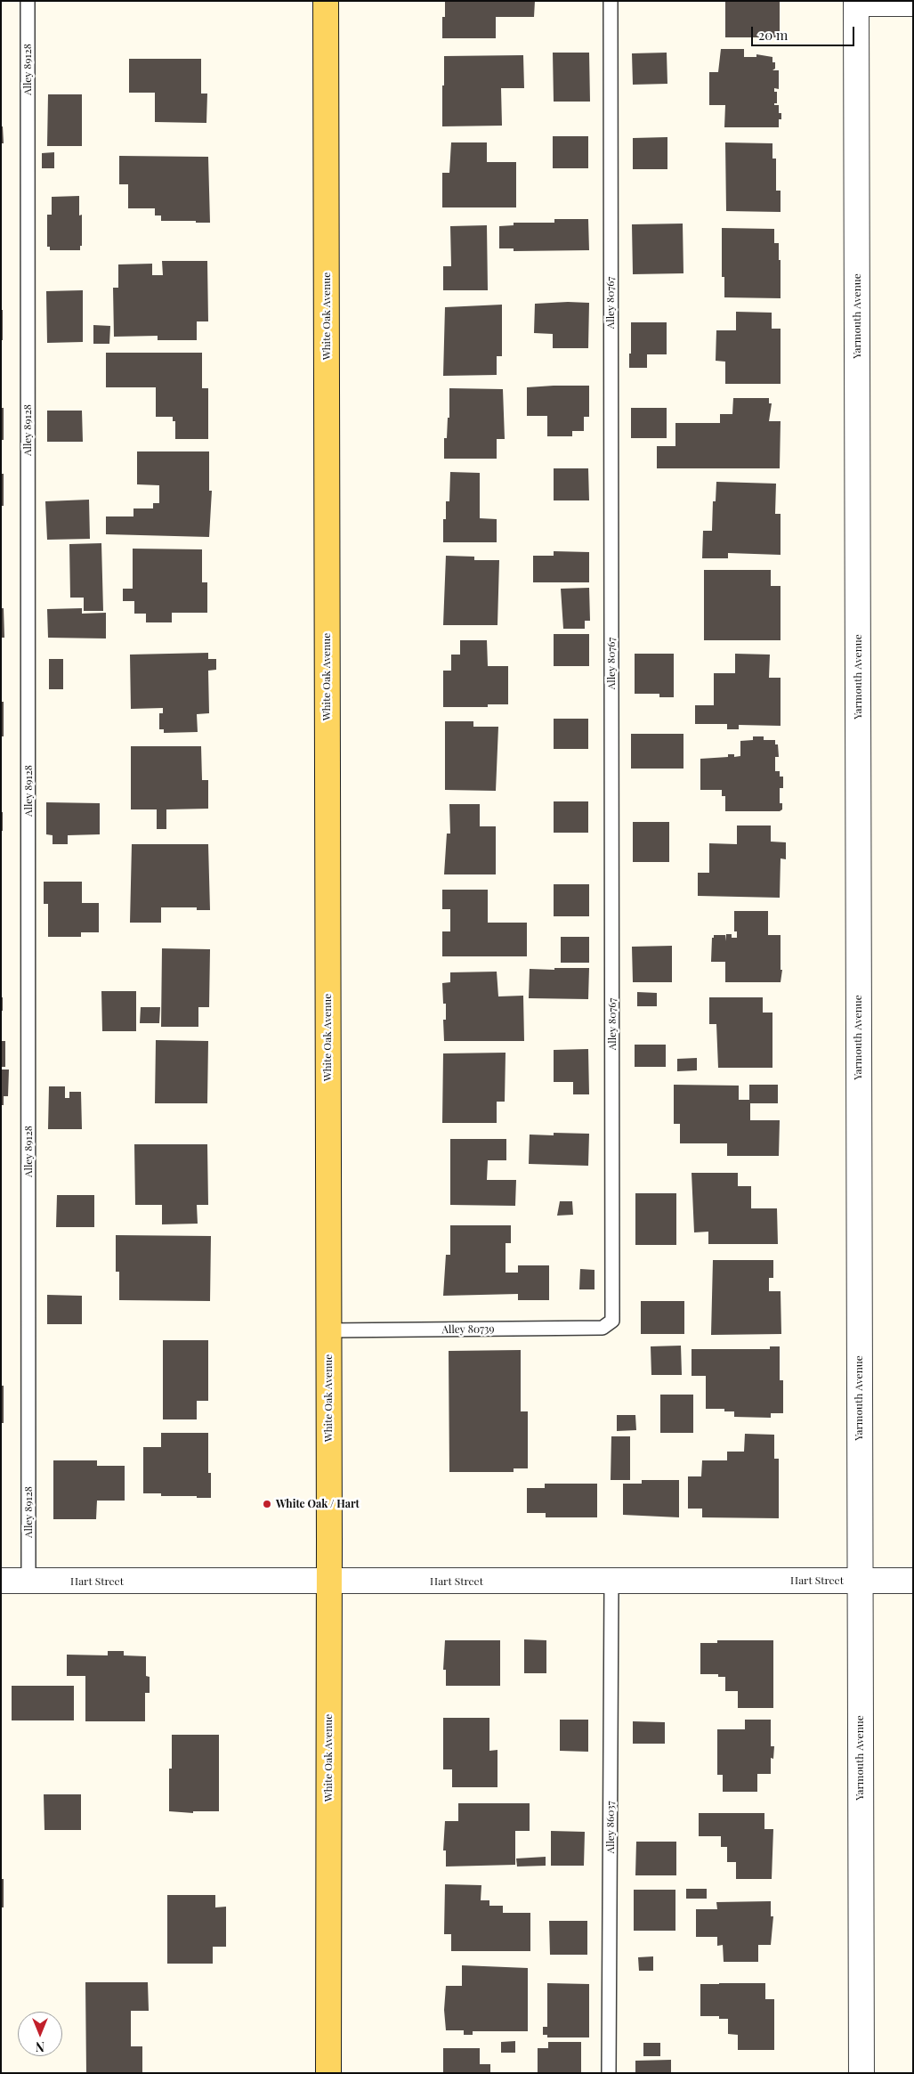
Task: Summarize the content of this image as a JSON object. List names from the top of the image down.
{
  "streets": {
    "main road": ["White Oak Avenue"],
    "street": ["Yarmouth Avenue", "Hart Street"],
    "lane": [
      "Alley 89128",
      "Alley 80767",
      "Alley 80739",
      "Alley 86037"
    ]
  },
  "crossings": [
    ["Alley 89128", "Hart Street"],
    ["Alley 80767", "Alley 80739"],
    ["White Oak Avenue", "Alley 80739"],
    ["White Oak Avenue", "Hart Street"],
    ["Yarmouth Avenue", "Hart Street"],
    ["Hart Street", "Alley 86037"]
  ],
  "places": ["White Oak / Hart"],
  "scale_bar": "20 m",
  "north": "bottom"
}
